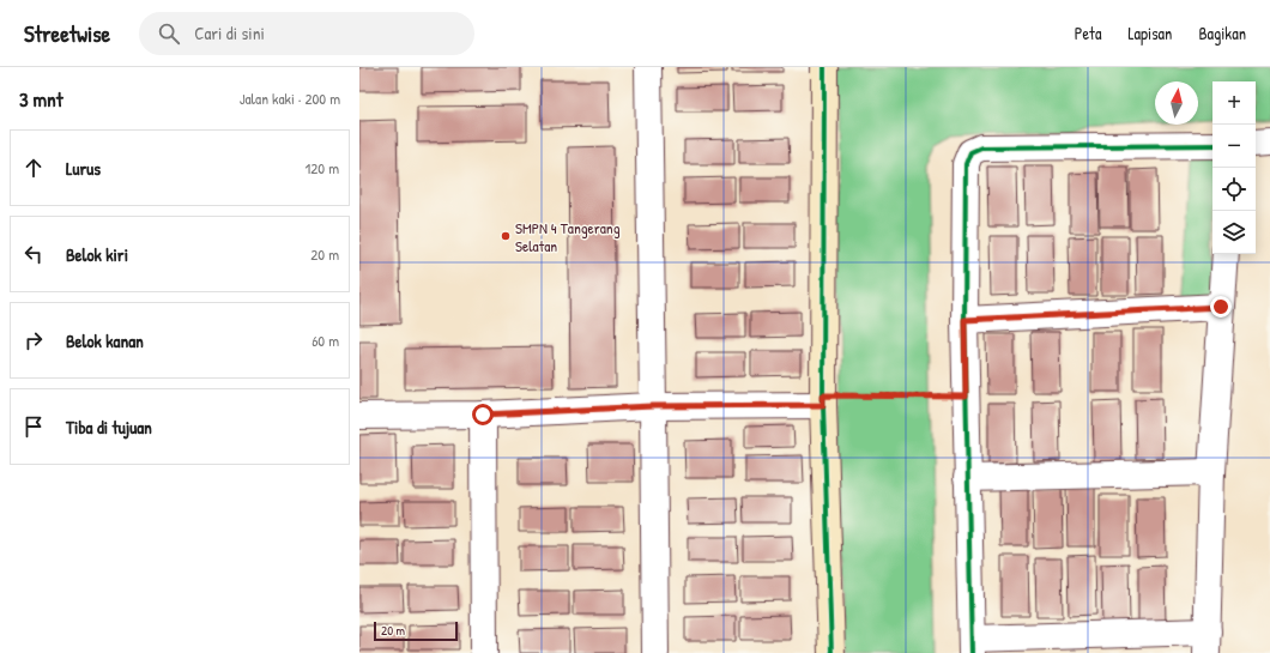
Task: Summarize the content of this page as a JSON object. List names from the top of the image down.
{
  "places": ["SMPN 4 Tangerang Selatan"],
  "scale_bar": "20 m",
  "north": "top",
  "page": {
    "header": "Streetwise",
    "search": "Cari di sini",
    "nav": ["Peta", "Lapisan", "Bagikan"],
    "heading": ["3 mnt", "Jalan kaki · 200 m"],
    "map_buttons": ["+", "−"],
    "list": [
      ["Lurus", "120 m"],
      ["Belok kiri", "20 m"],
      ["Belok kanan", "60 m"],
      "Tiba di tujuan"
    ],
    "scale": "20 m"
  }
}
